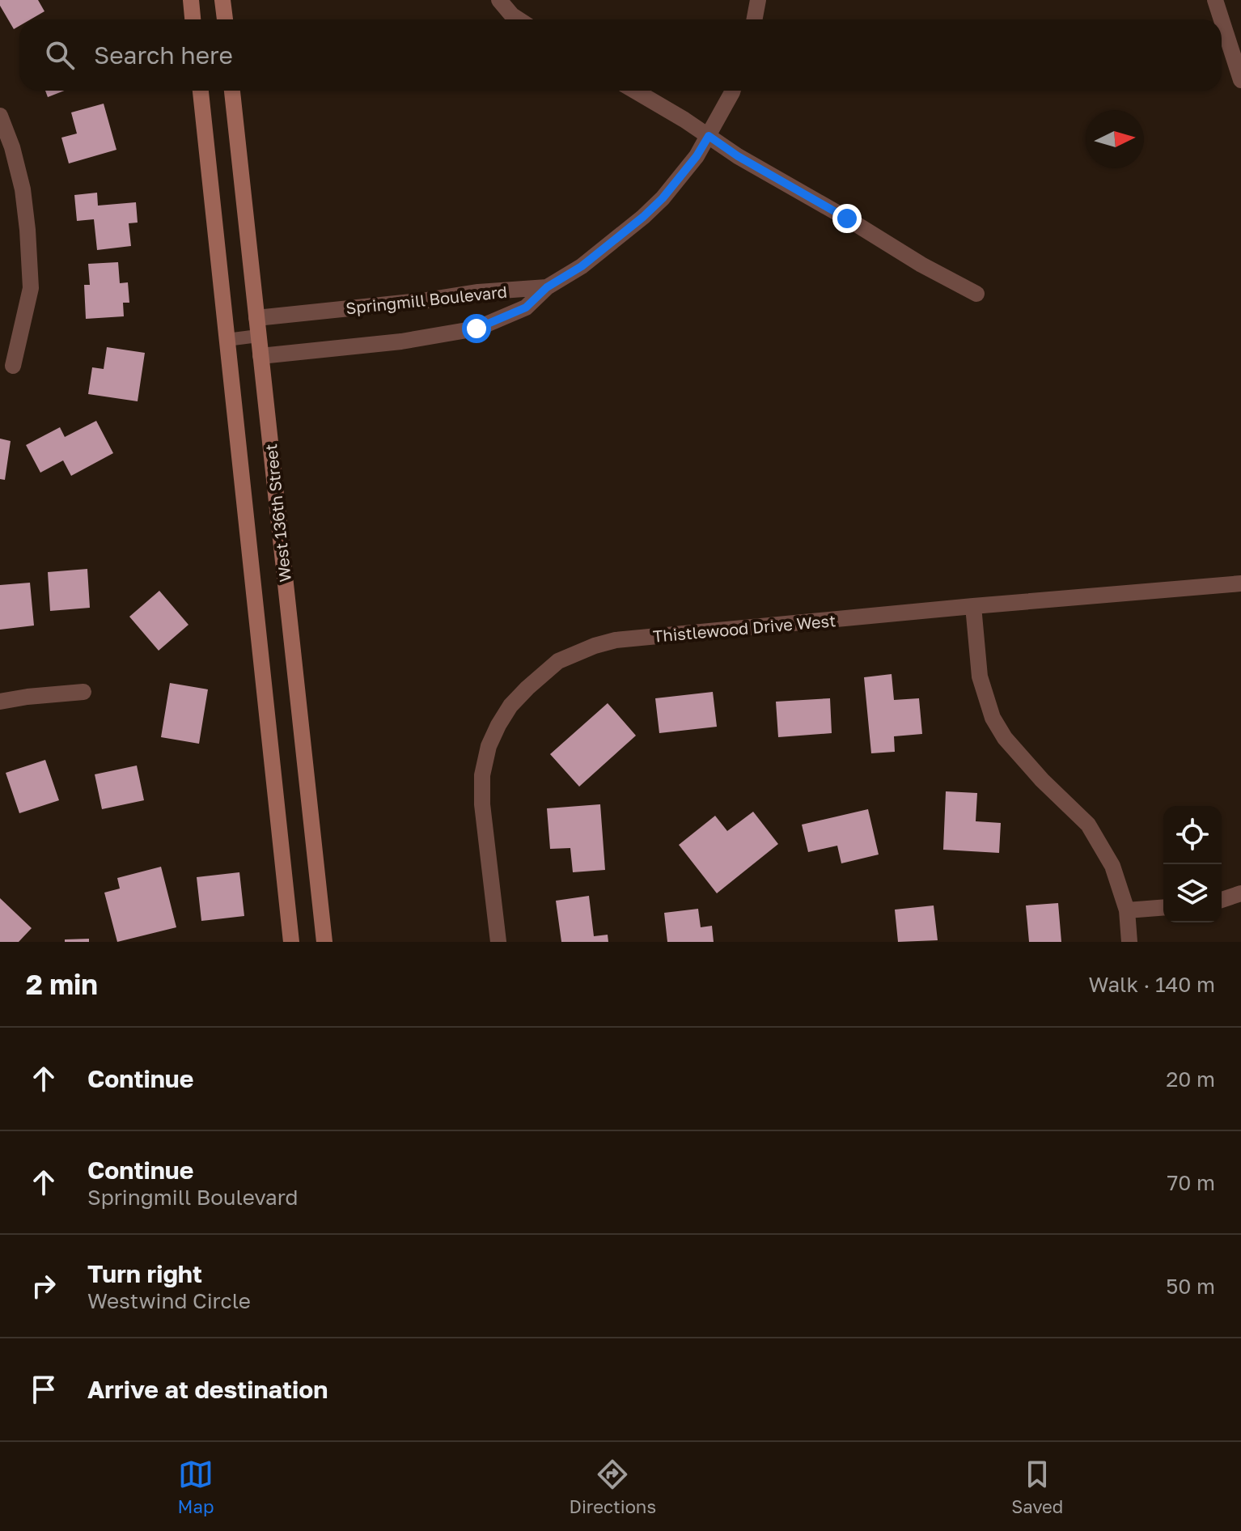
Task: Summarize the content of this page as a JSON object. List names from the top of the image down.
{
  "streets": {
    "street": ["Springmill Boulevard", "West 136th Street", "Thistlewood Drive West"]
  },
  "crossings": [
    ["Springmill Boulevard", "West 136th Street"]
  ],
  "north": "right",
  "page": {
    "search": "Search here",
    "heading": ["2 min", "Walk · 140 m"],
    "list": [
      ["Continue", "20 m"],
      ["Continue", "Springmill Boulevard", "70 m"],
      ["Turn right", "Westwind Circle", "50 m"],
      "Arrive at destination"
    ],
    "nav": ["Map", "Directions", "Saved"]
  }
}
